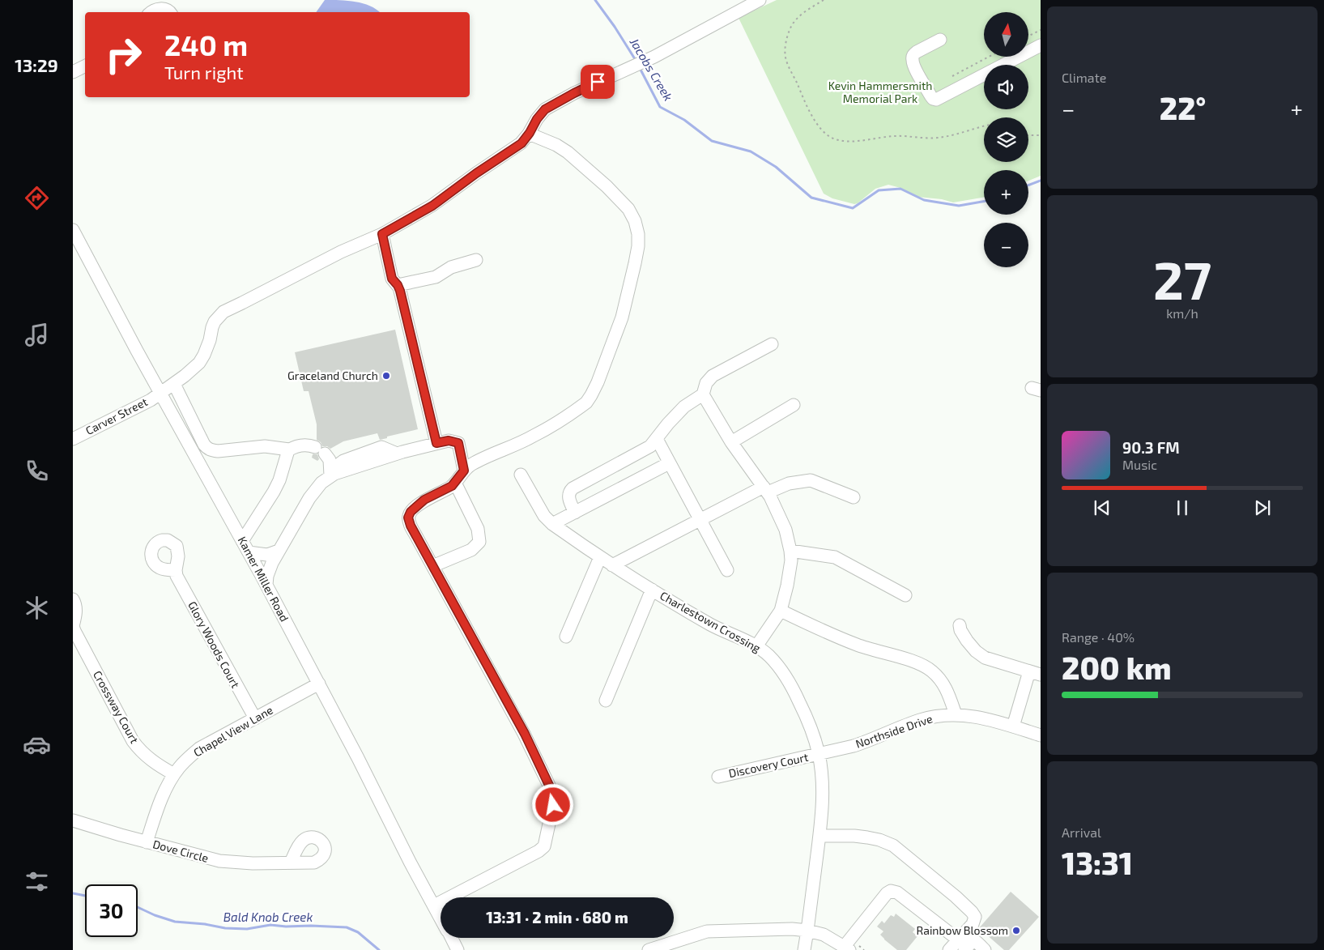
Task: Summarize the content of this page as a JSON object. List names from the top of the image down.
{
  "streets": {
    "street": [
      "Carver Street",
      "Kamer Miller Road",
      "Charlestown Crossing",
      "Glory Woods Court",
      "Crossway Court",
      "Chapel View Lane",
      "Northside Drive",
      "Discovery Court",
      "Dove Circle"
    ]
  },
  "crossings": [
    ["Carver Street", "Kamer Miller Road"],
    ["Kamer Miller Road", "Chapel View Lane"],
    ["Charlestown Crossing", "Northside Drive"],
    ["Charlestown Crossing", "Discovery Court"],
    ["Glory Woods Court", "Chapel View Lane"],
    ["Crossway Court", "Chapel View Lane"],
    ["Chapel View Lane", "Dove Circle"],
    ["Northside Drive", "Discovery Court"]
  ],
  "water": ["Jacobs Creek", "Bald Knob Creek"],
  "parks": ["Kevin Hammersmith Memorial Park"],
  "places": ["Graceland Church", "Rainbow Blossom"],
  "north": "top",
  "page": {
    "tabs": "13:29",
    "tile": [
      "Climate",
      ["27", "km/h"],
      ["Range · 40%", "200 km"],
      ["Arrival", "13:31"]
    ],
    "map_buttons": ["+", "−"],
    "turn": ["240 m", "Turn right"],
    "heat": ["−", "22°", "+"],
    "song": ["90.3 FM", "Music"],
    "limit": "30",
    "trip": "13:31 · 2 min · 680 m"
  }
}
